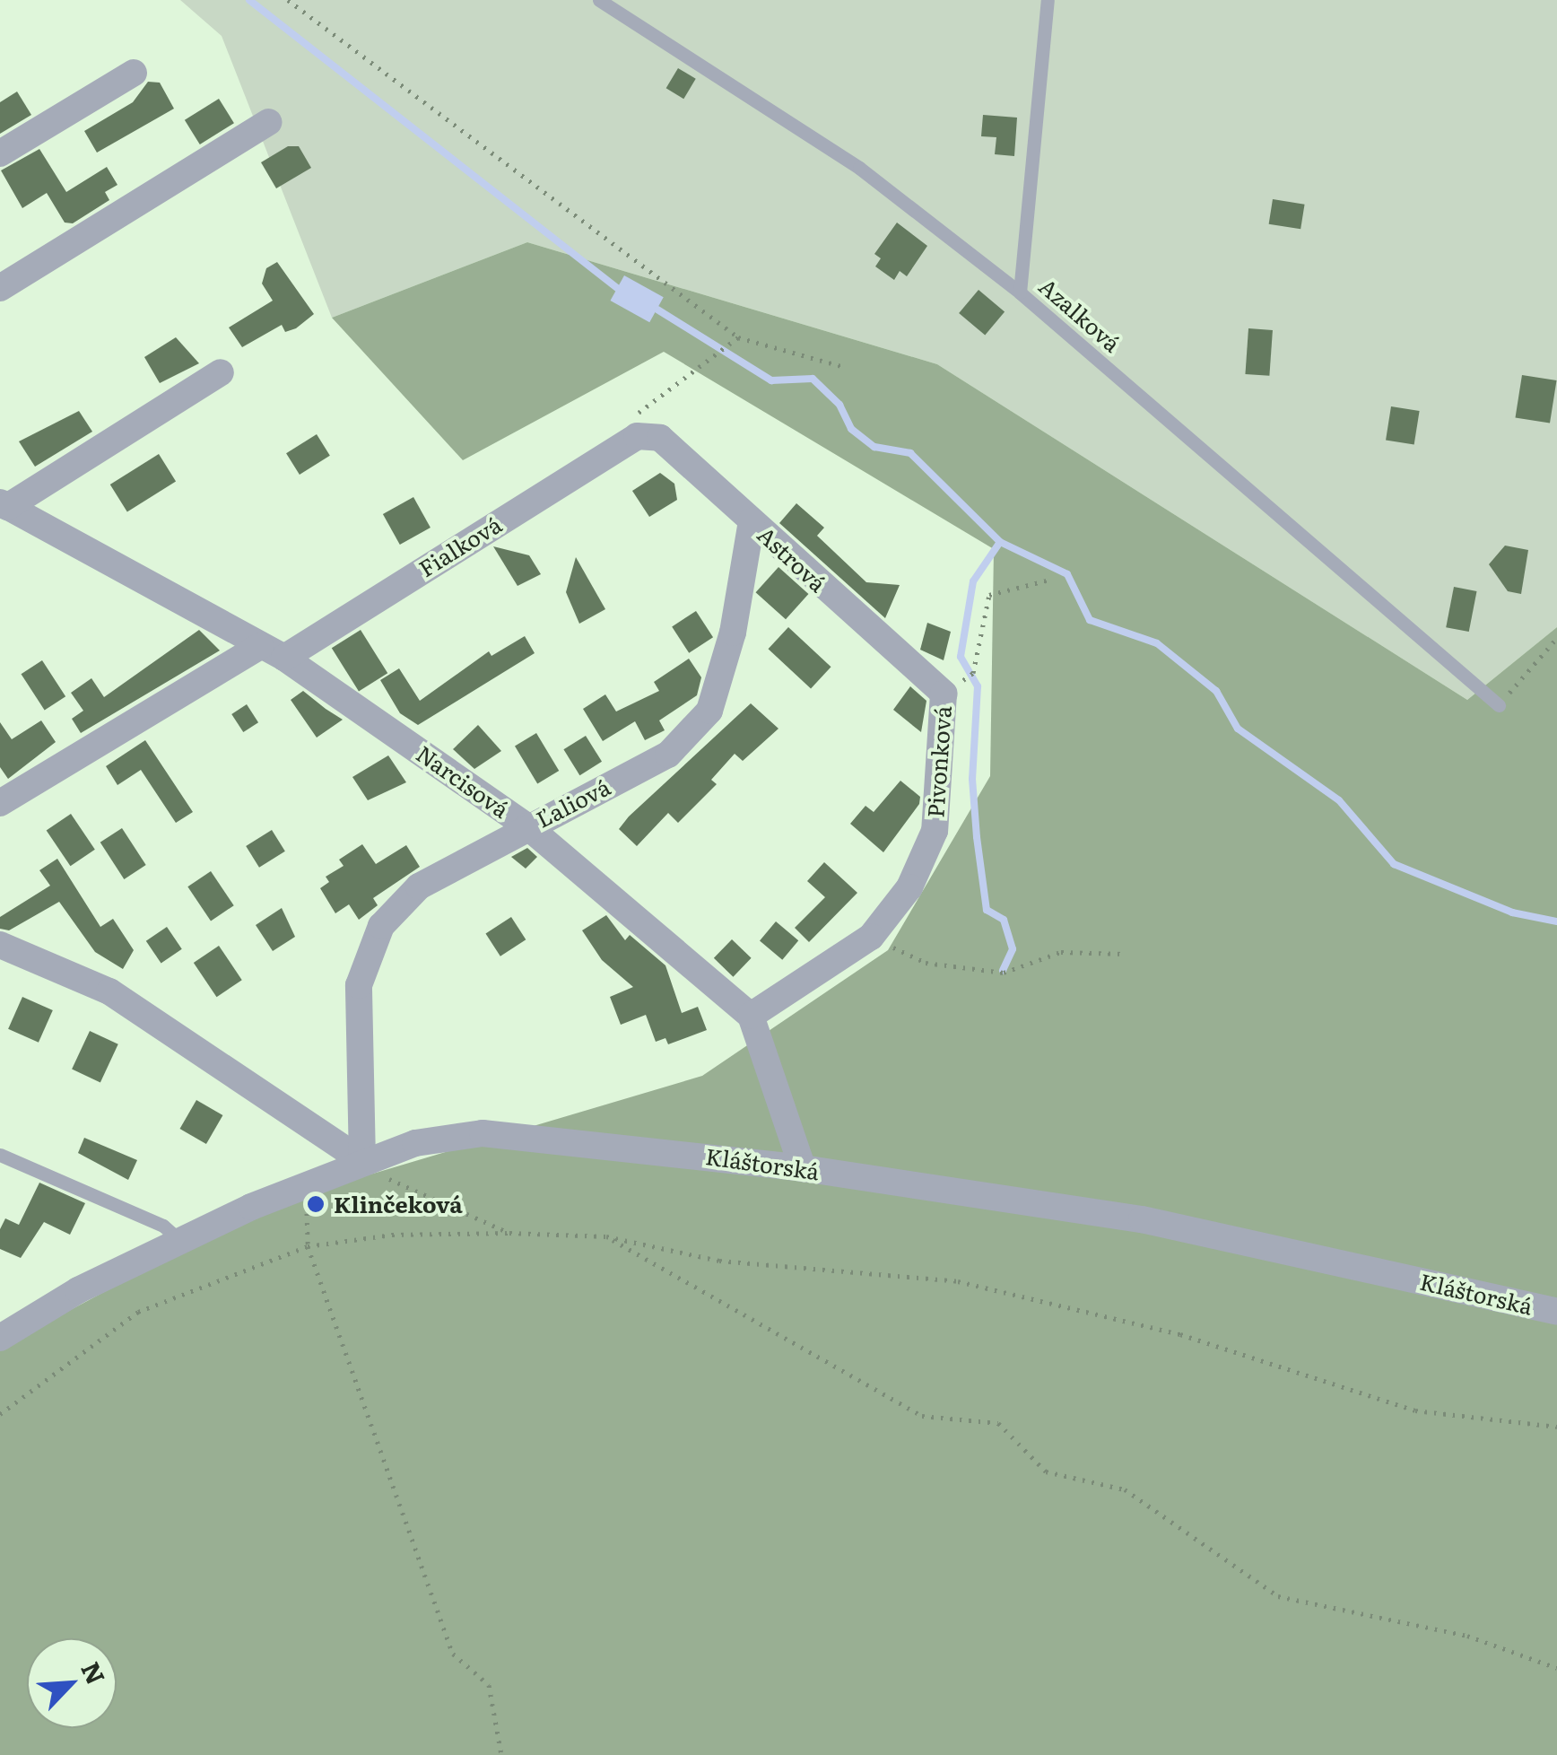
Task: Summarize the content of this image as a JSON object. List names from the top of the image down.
{
  "streets": {
    "street": [
      "Fialková",
      "Astrová",
      "Pivonková",
      "Narcisová",
      "Ľaliová",
      "Kláštorská"
    ],
    "lane": ["Azalková"]
  },
  "crossings": [
    ["Fialková", "Astrová"],
    ["Fialková", "Narcisová"],
    ["Astrová", "Pivonková"],
    ["Astrová", "Ľaliová"],
    ["Pivonková", "Narcisová"],
    ["Narcisová", "Ľaliová"],
    ["Ľaliová", "Kláštorská"]
  ],
  "places": ["Klinčeková"],
  "north": "top right"
}
